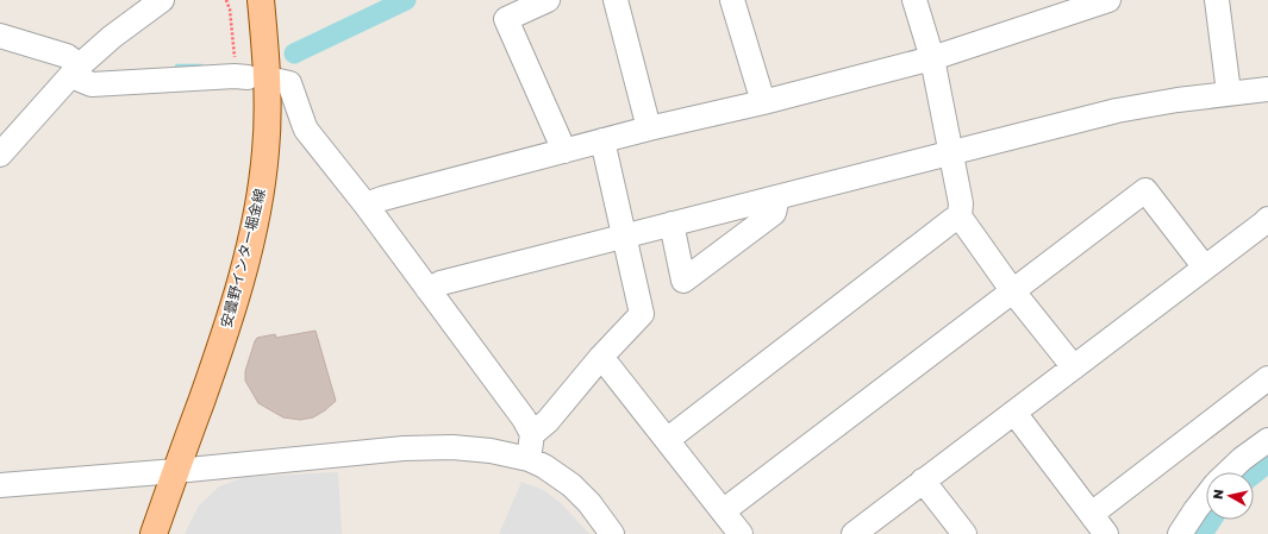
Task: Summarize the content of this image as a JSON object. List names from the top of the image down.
{
  "streets": {
    "main road": ["安曇野インター堀金線"]
  },
  "north": "left"
}
